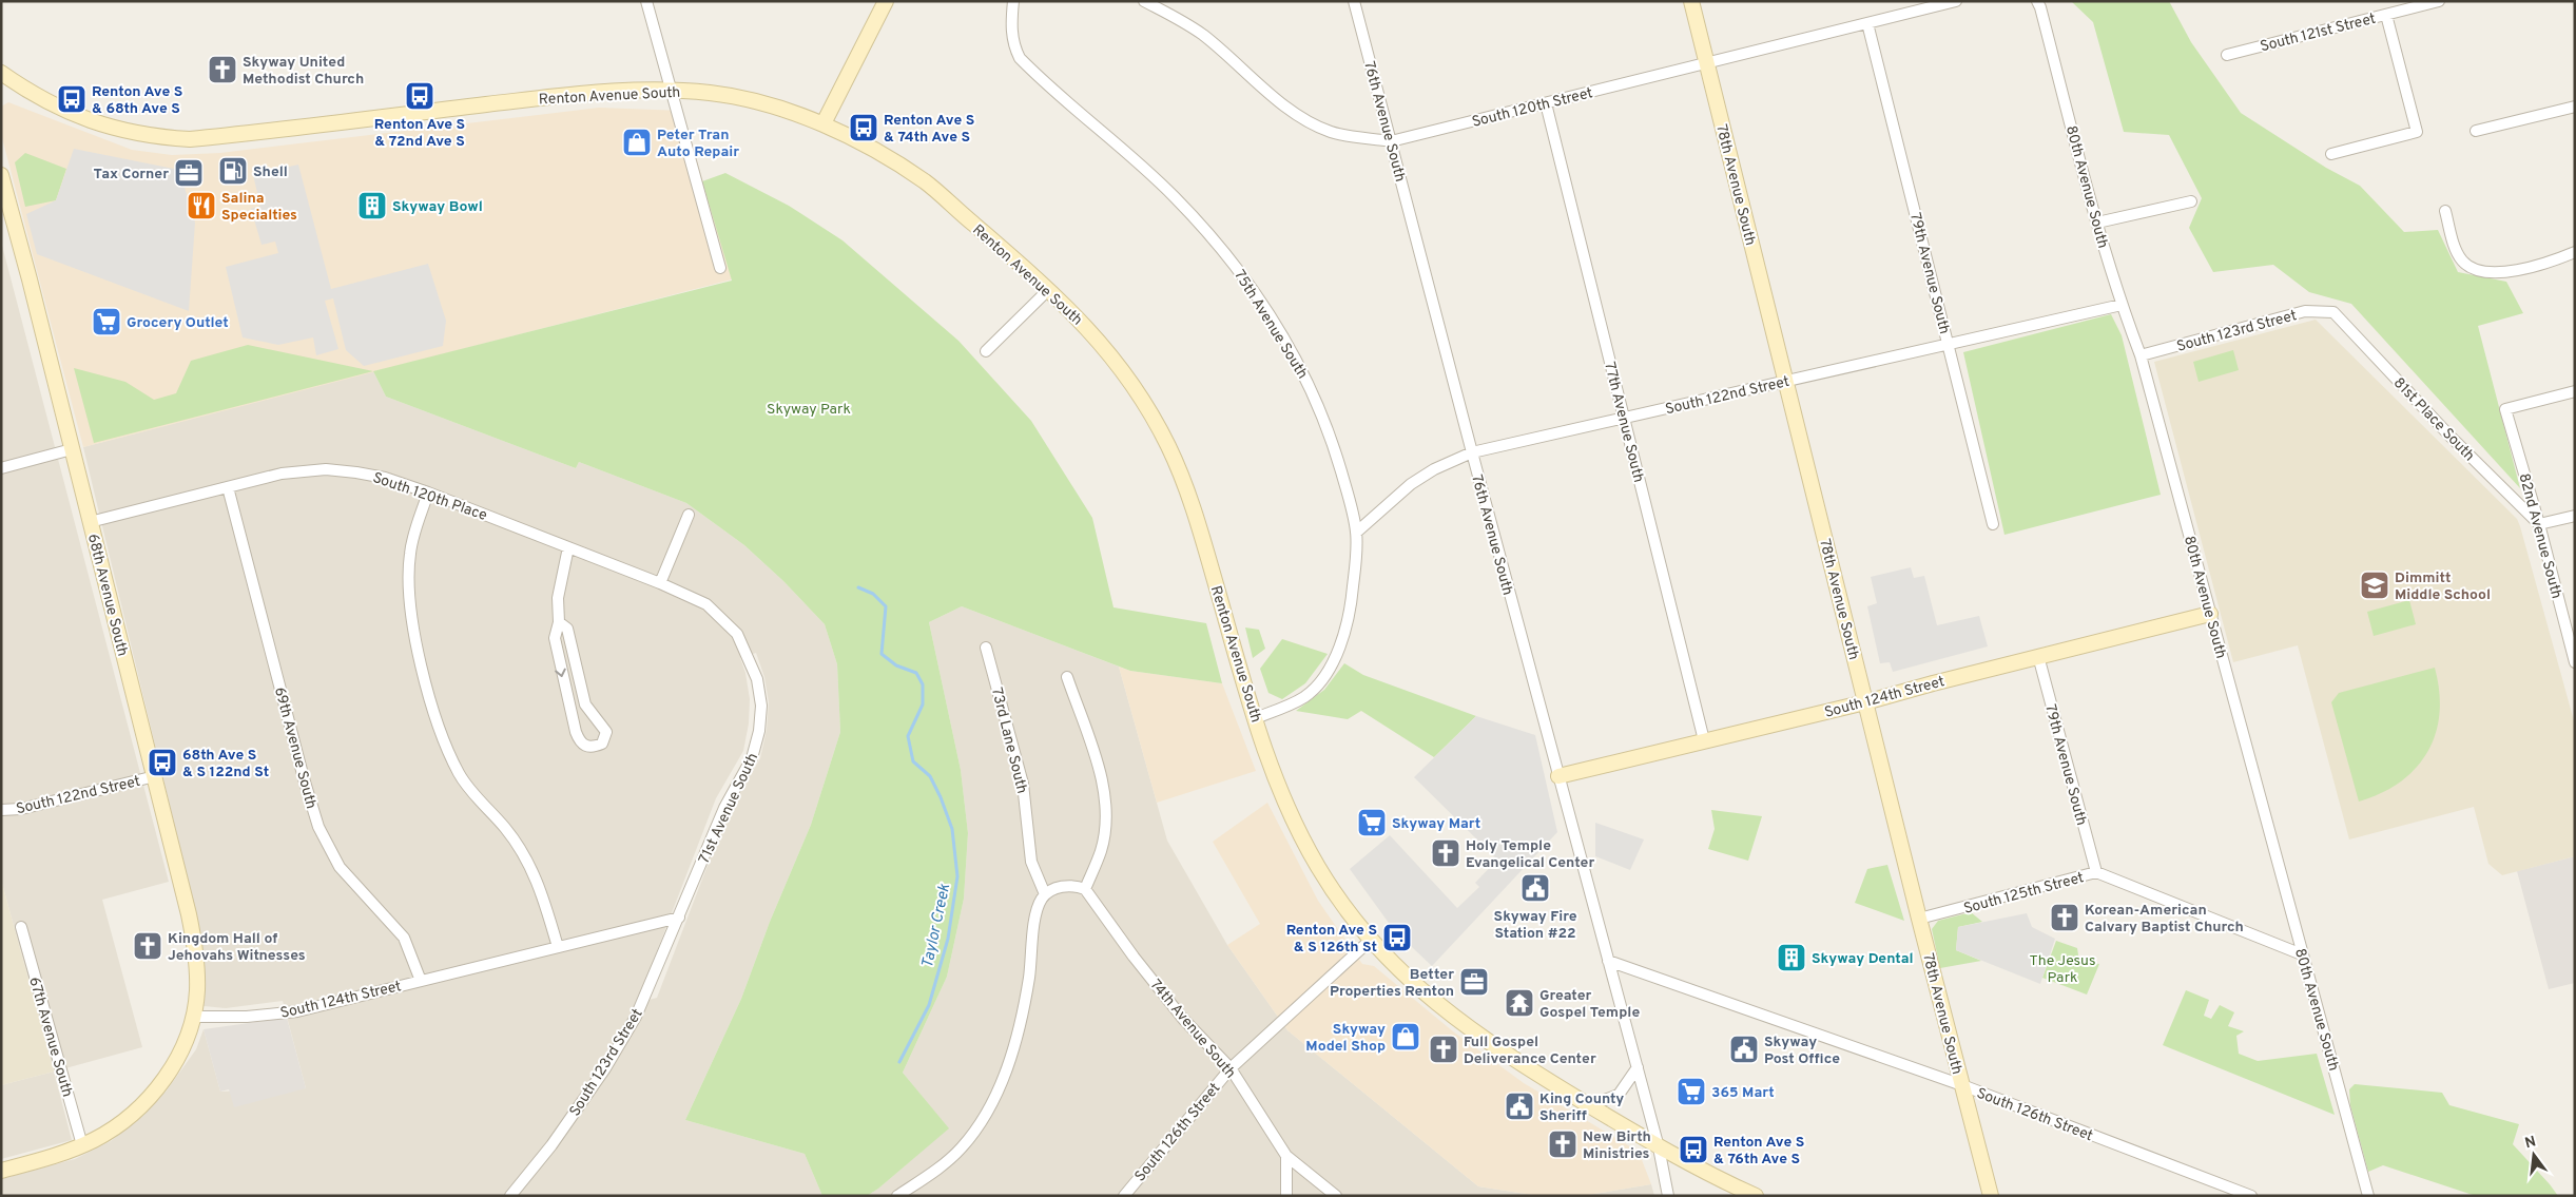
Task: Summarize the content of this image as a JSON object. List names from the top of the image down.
{
  "streets": {
    "street": [
      "South 121st Street",
      "Renton Avenue South",
      "South 120th Street",
      "76th Avenue South",
      "78th Avenue South",
      "80th Avenue South",
      "79th Avenue South",
      "75th Avenue South",
      "South 123rd Street",
      "South 122nd Street",
      "81st Place South",
      "77th Avenue South",
      "South 120th Place",
      "82nd Avenue South",
      "68th Avenue South",
      "South 124th Street",
      "73rd Lane South",
      "69th Avenue South",
      "71st Avenue South",
      "South 125th Street",
      "74th Avenue South",
      "67th Avenue South",
      "South 126th Street"
    ]
  },
  "crossings": [
    ["Renton Avenue South", "76th Avenue South"],
    ["Renton Avenue South", "75th Avenue South"],
    ["Renton Avenue South", "South 126th Street"],
    ["South 120th Street", "76th Avenue South"],
    ["South 120th Street", "78th Avenue South"],
    ["South 120th Street", "79th Avenue South"],
    ["South 120th Street", "77th Avenue South"],
    ["76th Avenue South", "South 122nd Street"],
    ["76th Avenue South", "South 124th Street"],
    ["76th Avenue South", "South 126th Street"],
    ["78th Avenue South", "South 122nd Street"],
    ["78th Avenue South", "South 124th Street"],
    ["78th Avenue South", "South 125th Street"],
    ["78th Avenue South", "South 126th Street"],
    ["80th Avenue South", "South 123rd Street"],
    ["80th Avenue South", "South 122nd Street"],
    ["80th Avenue South", "South 124th Street"],
    ["80th Avenue South", "South 125th Street"],
    ["79th Avenue South", "South 122nd Street"],
    ["79th Avenue South", "South 124th Street"],
    ["79th Avenue South", "South 125th Street"],
    ["75th Avenue South", "South 122nd Street"],
    ["South 123rd Street", "81st Place South"],
    ["South 123rd Street", "South 124th Street"],
    ["South 123rd Street", "71st Avenue South"],
    ["South 122nd Street", "77th Avenue South"],
    ["South 122nd Street", "68th Avenue South"],
    ["81st Place South", "82nd Avenue South"],
    ["77th Avenue South", "South 124th Street"],
    ["South 120th Place", "68th Avenue South"],
    ["South 120th Place", "69th Avenue South"],
    ["South 120th Place", "71st Avenue South"],
    ["68th Avenue South", "South 124th Street"],
    ["South 124th Street", "69th Avenue South"],
    ["South 124th Street", "71st Avenue South"],
    ["74th Avenue South", "South 126th Street"]
  ],
  "water": ["Taylor Creek"],
  "parks": ["Skyway Park", "The Jesus Park"],
  "places": {
    "church": [
      "Skyway United Methodist Church",
      "Holy Temple Evangelical Center",
      "Korean-American Calvary Baptist Church",
      "Kingdom Hall of Jehovahs Witnesses",
      "Full Gospel Deliverance Center",
      "New Birth Ministries"
    ],
    "bus stop": [
      "Renton Ave S & 72nd Ave S",
      "Renton Ave S & 68th Ave S",
      "Renton Ave S & 74th Ave S",
      "68th Ave S & S 122nd St",
      "Renton Ave S & S 126th St",
      "Renton Ave S & 76th Ave S"
    ],
    "shop": ["Peter Tran Auto Repair", "Skyway Model Shop"],
    "fuel station": ["Shell"],
    "office": ["Tax Corner", "Better Properties Renton"],
    "restaurant": ["Salina Specialties"],
    "building": ["Skyway Bowl", "Skyway Dental"],
    "supermarket": ["Grocery Outlet", "Skyway Mart", "365 Mart"],
    "school or university": ["Dimmitt Middle School"],
    "public building": ["Skyway Fire Station #22", "Skyway Post Office", "King County Sheriff"],
    "temple": ["Greater Gospel Temple"]
  },
  "north": "top"
}
